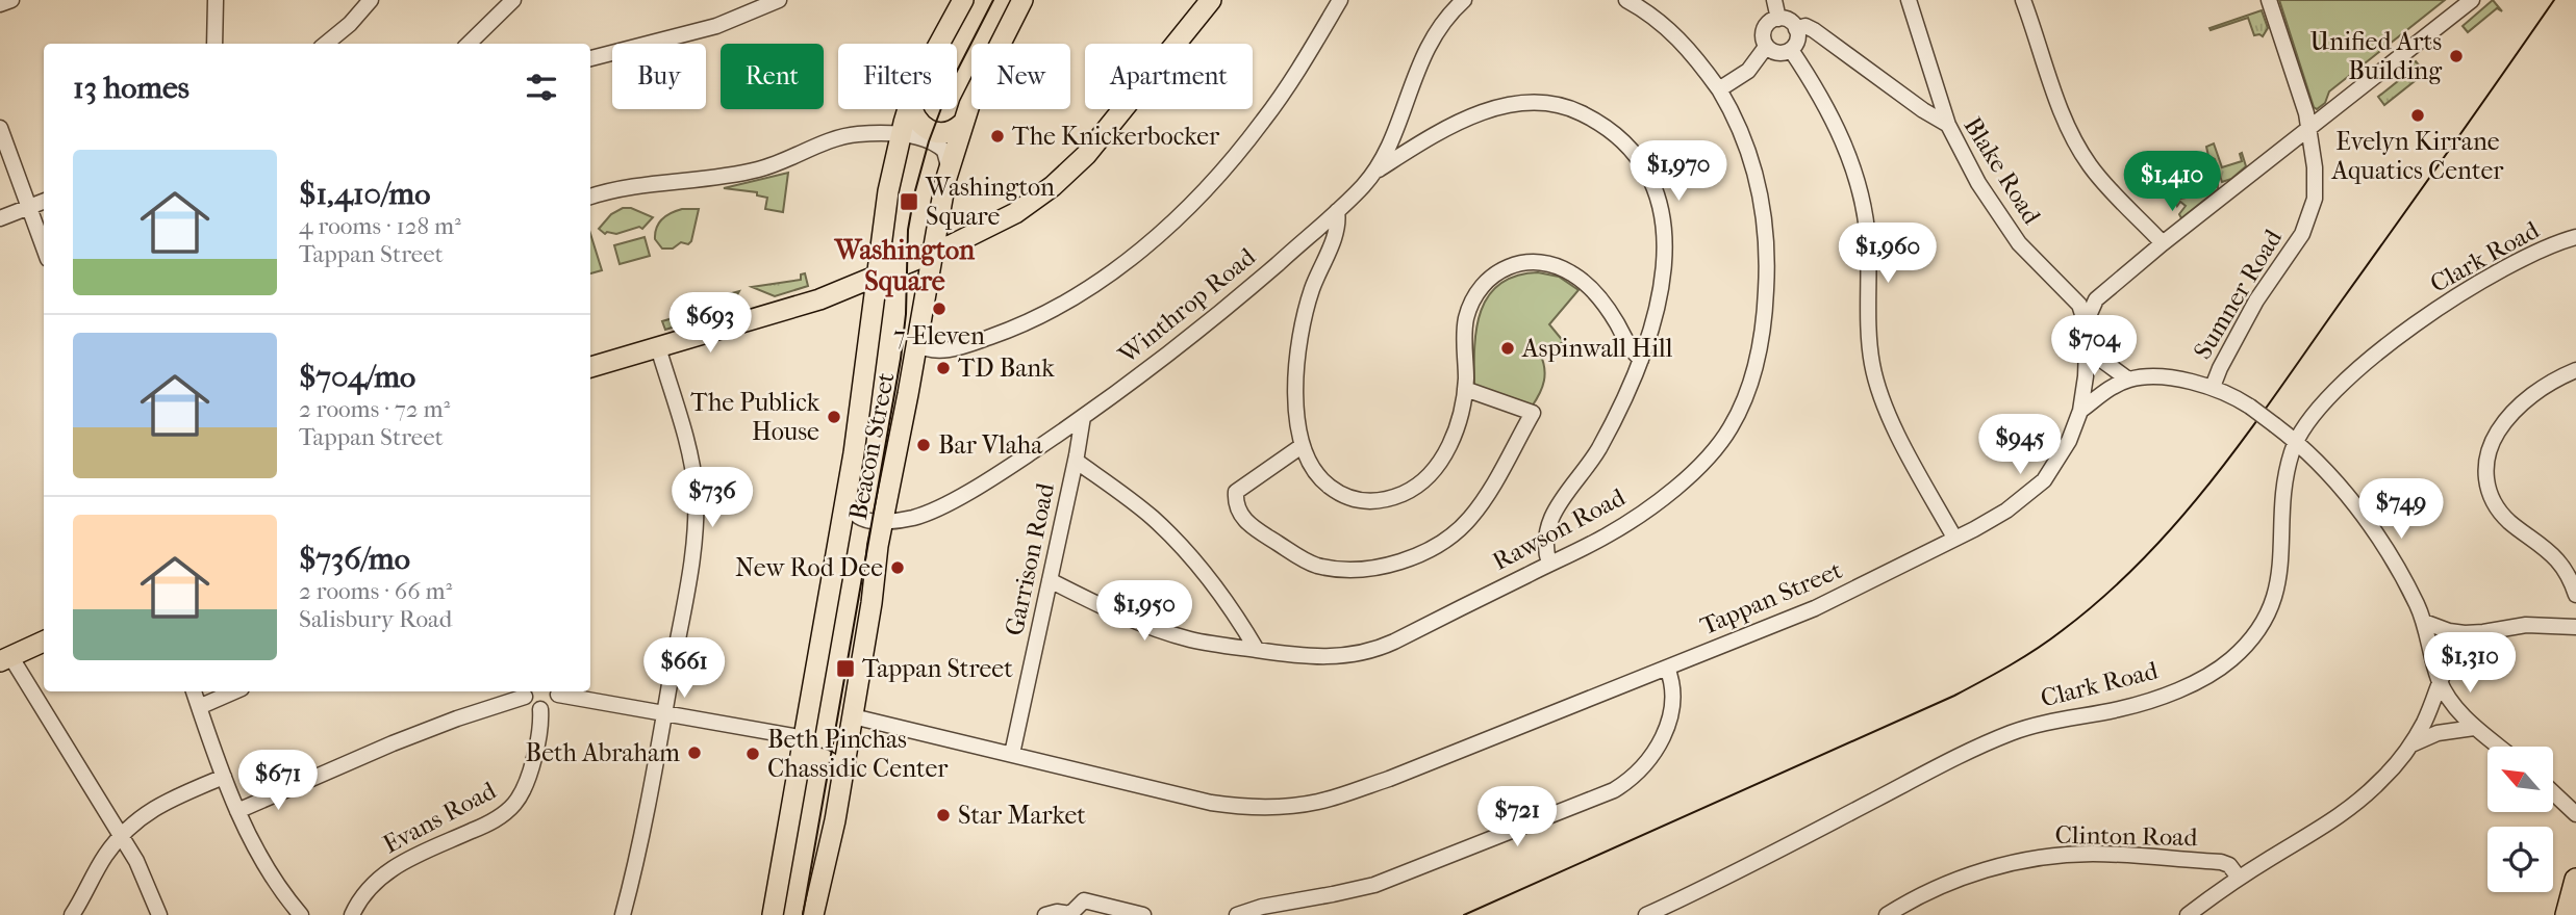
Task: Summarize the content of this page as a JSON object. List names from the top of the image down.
{
  "streets": {
    "main road": ["Beacon Street"],
    "street": [
      "Blake Road",
      "Clark Road",
      "Sumner Road",
      "Winthrop Road",
      "Rawson Road",
      "Garrison Road",
      "Tappan Street",
      "Evans Road",
      "Clinton Road"
    ]
  },
  "crossings": [
    ["Blake Road", "Tappan Street"],
    ["Clark Road", "Sumner Road"],
    ["Sumner Road", "Tappan Street"],
    ["Winthrop Road", "Beacon Street"],
    ["Winthrop Road", "Garrison Road"],
    ["Beacon Street", "Tappan Street"],
    ["Rawson Road", "Garrison Road"],
    ["Garrison Road", "Tappan Street"]
  ],
  "districts": ["Washington Square"],
  "places": {
    "other": [
      "Unified Arts Building",
      "Evelyn Kirrane Aquatics Center",
      "The Knickerbocker",
      "7-Eleven",
      "Aspinwall Hill",
      "TD Bank",
      "The Publick House",
      "Bar Vlaha",
      "New Rod Dee",
      "Beth Abraham",
      "Beth Pinchas Chassidic Center",
      "Star Market"
    ],
    "transit": ["Washington Square", "Tappan Street"]
  },
  "north": "top left",
  "page": {
    "chip": [
      "Buy",
      "Rent",
      "Filters",
      "New",
      "Apartment"
    ],
    "heading": "13 homes",
    "list": [
      {
        "name": "$1,410/mo",
        "note": "4 rooms · 128 m² · Tappan Street"
      },
      {
        "name": "$704/mo",
        "note": "2 rooms · 72 m² · Tappan Street"
      },
      {
        "name": "$736/mo",
        "note": "2 rooms · 66 m² · Salisbury Road"
      }
    ],
    "price": [
      "$1,970",
      "$1,410",
      "$1,960",
      "$693",
      "$704",
      "$945",
      "$736",
      "$749",
      "$1,950",
      "$1,310",
      "$661",
      "$671",
      "$721"
    ]
  }
}
